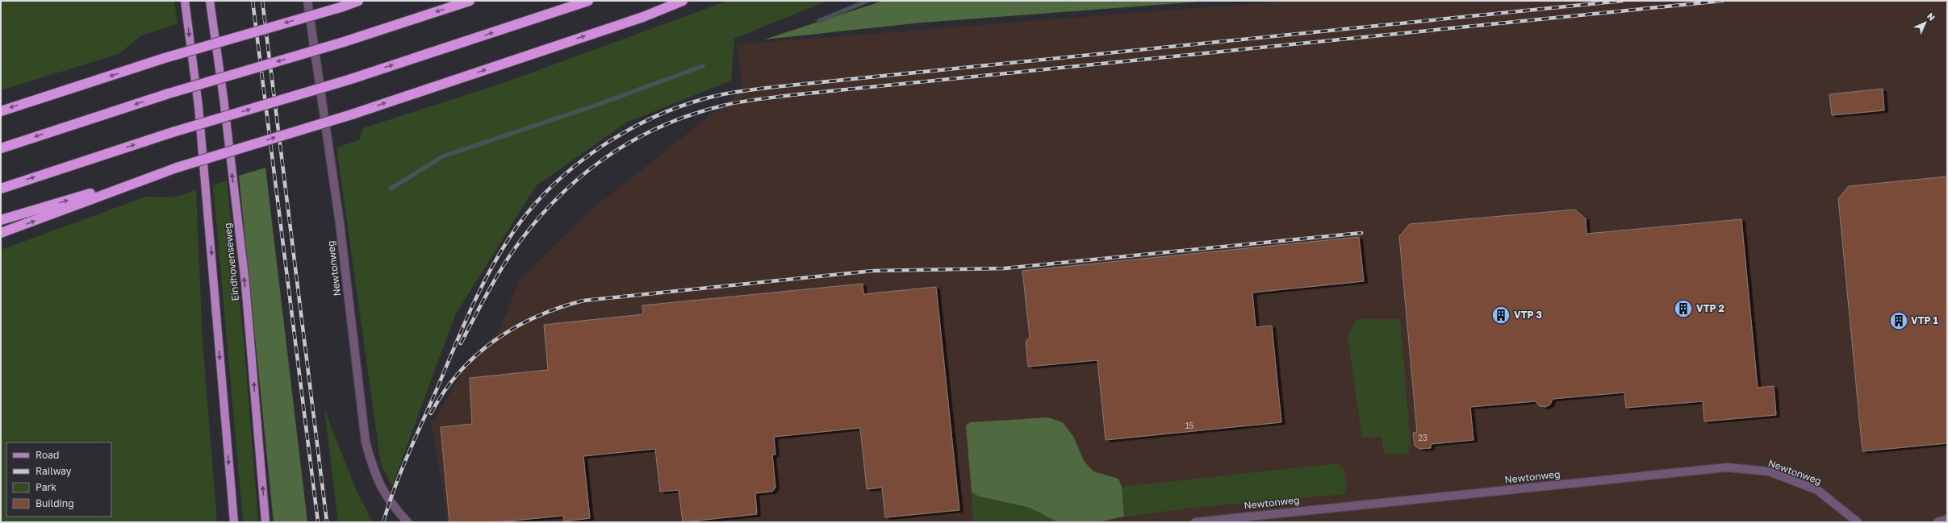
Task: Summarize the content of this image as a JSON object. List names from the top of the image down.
{
  "streets": {
    "main road": ["Eindhovenseweg"],
    "street": ["Newtonweg"]
  },
  "places": {
    "building": ["VTP 2", "VTP 3", "VTP 1"]
  },
  "house_numbers": ["15", "23"],
  "legend": [
    "Road",
    "Railway",
    "Park",
    "Building"
  ],
  "north": "top right"
}
